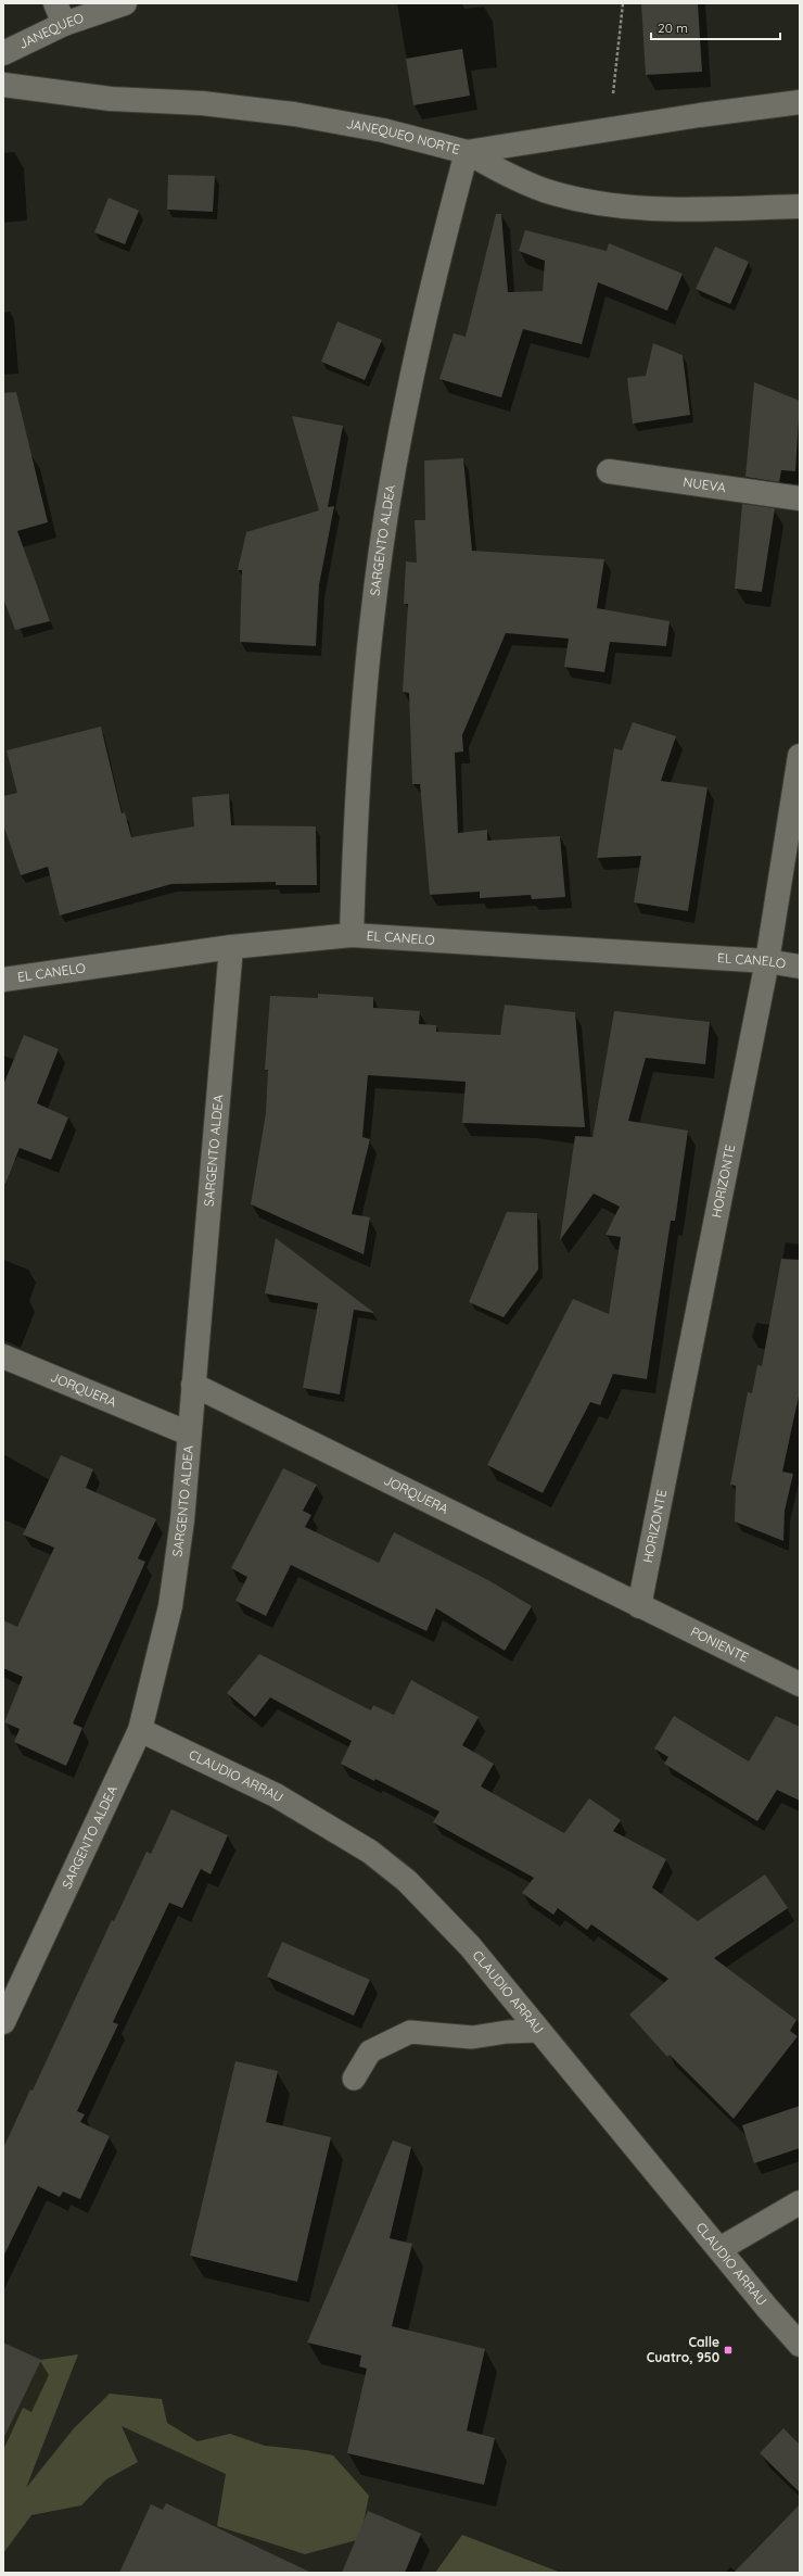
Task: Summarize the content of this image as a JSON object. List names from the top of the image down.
{
  "streets": {
    "street": [
      "JANEQUEO",
      "JANEQUEO NORTE",
      "NUEVA",
      "SARGENTO ALDEA",
      "EL CANELO",
      "HORIZONTE",
      "JORQUERA",
      "PONIENTE",
      "CLAUDIO ARRAU"
    ]
  },
  "crossings": [
    ["JANEQUEO NORTE", "SARGENTO ALDEA"],
    ["SARGENTO ALDEA", "EL CANELO"],
    ["SARGENTO ALDEA", "JORQUERA"],
    ["SARGENTO ALDEA", "CLAUDIO ARRAU"],
    ["EL CANELO", "HORIZONTE"],
    ["HORIZONTE", "JORQUERA"],
    ["HORIZONTE", "PONIENTE"],
    ["JORQUERA", "PONIENTE"]
  ],
  "places": {
    "transit": ["Calle Cuatro, 950"]
  },
  "scale_bar": "20 m"
}
